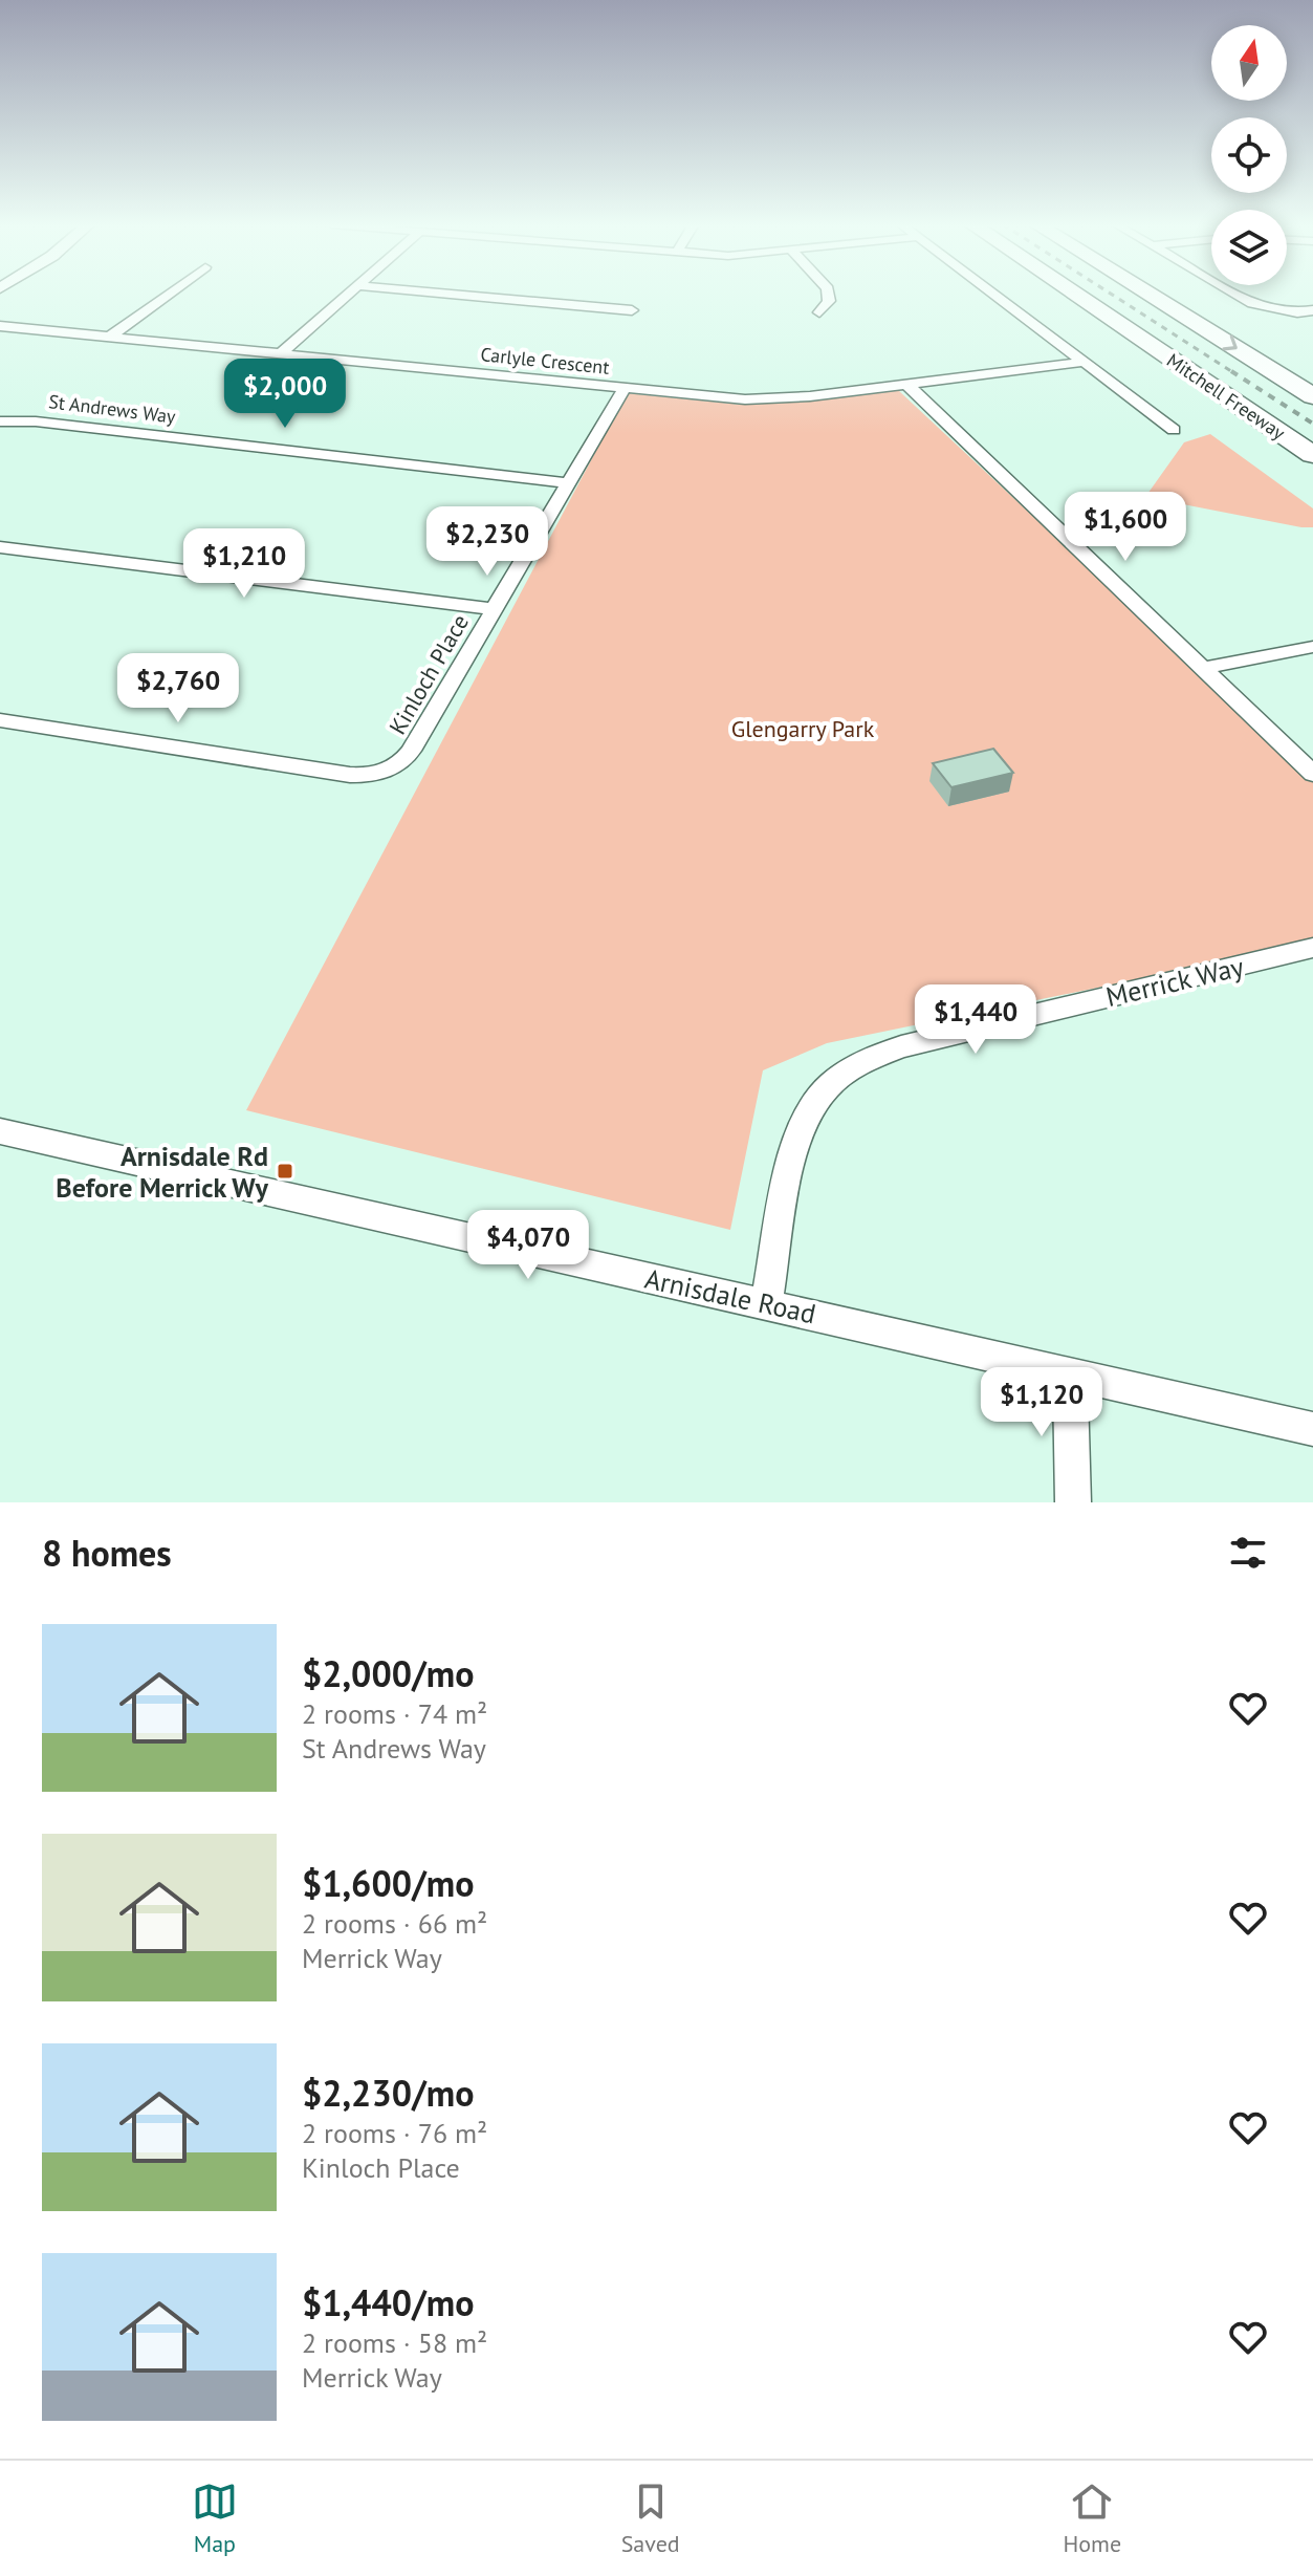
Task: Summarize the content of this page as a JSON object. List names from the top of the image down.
{
  "streets": {
    "highway": ["Mitchell Freeway"],
    "street": [
      "Carlyle Crescent",
      "St Andrews Way",
      "Kinloch Place",
      "Merrick Way",
      "Arnisdale Road"
    ]
  },
  "crossings": [
    ["Carlyle Crescent", "Kinloch Place"],
    ["St Andrews Way", "Kinloch Place"],
    ["Merrick Way", "Arnisdale Road"]
  ],
  "parks": ["Glengarry Park"],
  "places": {
    "transit": ["Arnisdale Rd Before Merrick Wy"]
  },
  "north": "top",
  "page": {
    "price": [
      "$2,000",
      "$1,600",
      "$2,230",
      "$1,210",
      "$2,760",
      "$1,440",
      "$4,070",
      "$1,120"
    ],
    "heading": "8 homes",
    "list": [
      {
        "name": "$2,000/mo",
        "note": "2 rooms · 74 m² · St Andrews Way"
      },
      {
        "name": "$1,600/mo",
        "note": "2 rooms · 66 m² · Merrick Way"
      },
      {
        "name": "$2,230/mo",
        "note": "2 rooms · 76 m² · Kinloch Place"
      },
      {
        "name": "$1,440/mo",
        "note": "2 rooms · 58 m² · Merrick Way"
      }
    ],
    "tabs": ["Map", "Saved", "Home"]
  }
}
